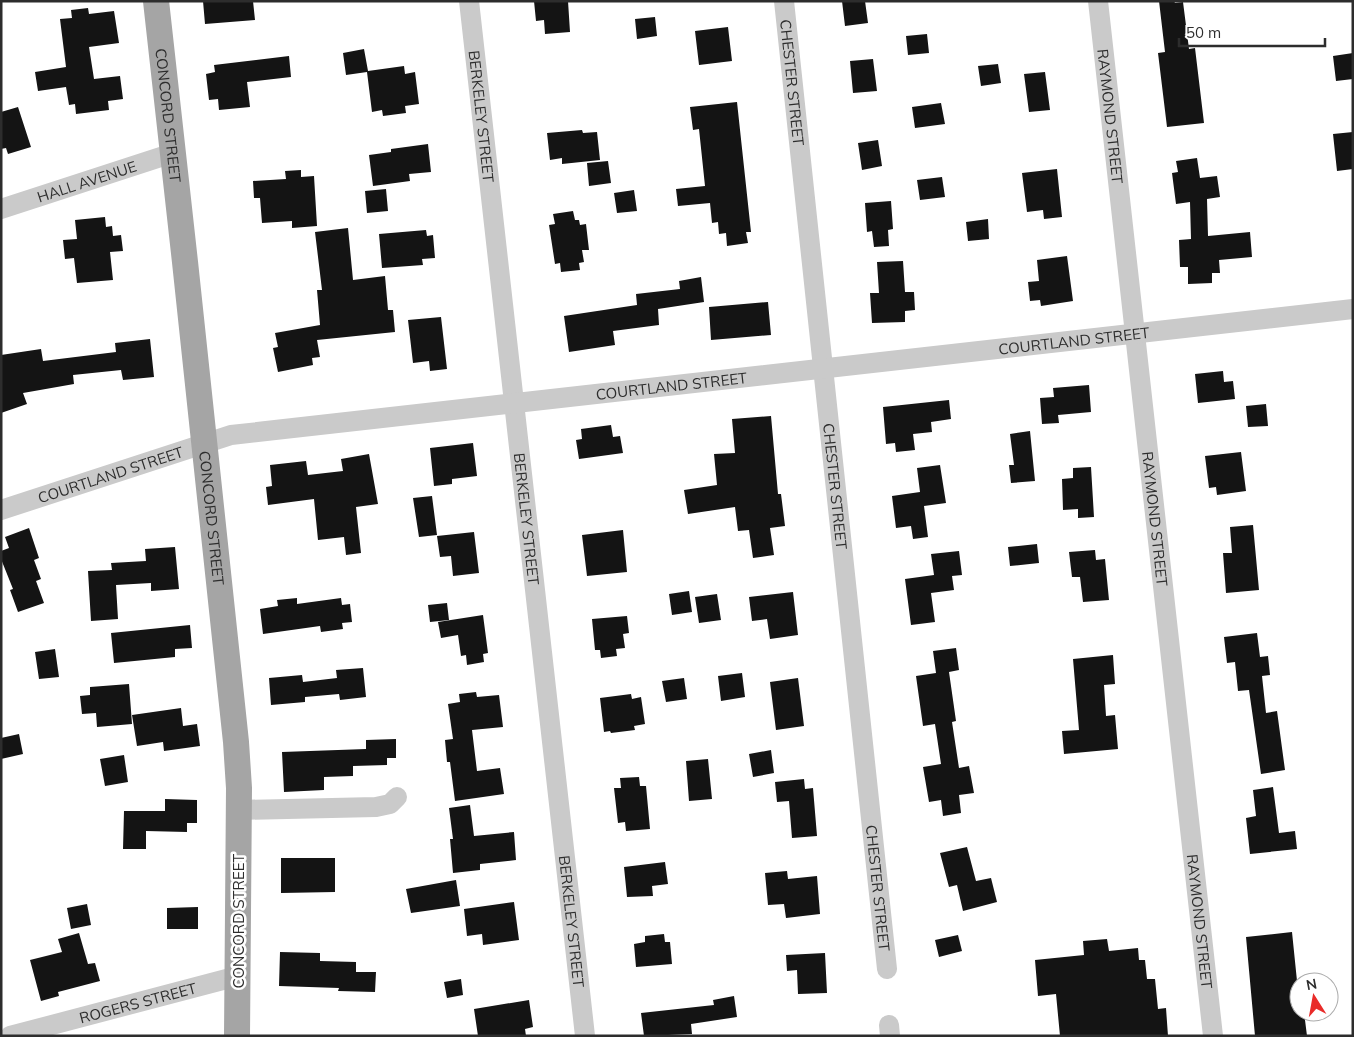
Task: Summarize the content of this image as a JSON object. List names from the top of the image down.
{
  "streets": {
    "main road": ["CONCORD STREET"],
    "street": [
      "CHESTER STREET",
      "BERKELEY STREET",
      "RAYMOND STREET",
      "HALL AVENUE",
      "COURTLAND STREET",
      "ROGERS STREET"
    ]
  },
  "crossings": [
    ["CHESTER STREET", "COURTLAND STREET"],
    ["CONCORD STREET", "HALL AVENUE"],
    ["CONCORD STREET", "COURTLAND STREET"],
    ["CONCORD STREET", "ROGERS STREET"],
    ["BERKELEY STREET", "COURTLAND STREET"],
    ["RAYMOND STREET", "COURTLAND STREET"]
  ],
  "scale_bar": "50 m",
  "north": "top"
}
